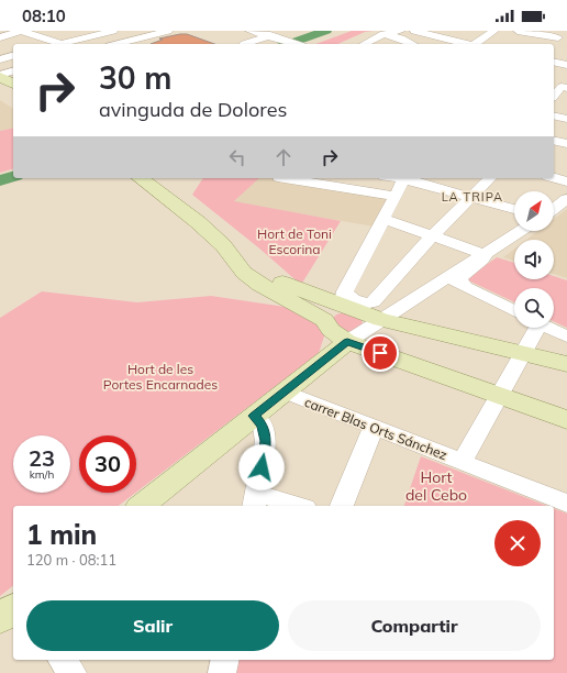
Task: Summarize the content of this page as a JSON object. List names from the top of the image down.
{
  "streets": {
    "street": ["carrer Blas Orts Sánchez"]
  },
  "districts": ["LA TRIPA"],
  "parks": ["Hort de Toni Escorina", "Hort de les Portes Encarnades", "Hort del Cebo"],
  "north": "top right",
  "page": {
    "status": "08:10",
    "turn": ["30 m", "avinguda de Dolores"],
    "speed": "23 km/h",
    "limit": "30",
    "heading": ["1 min", "120 m · 08:11"],
    "buttons": ["Salir", "Compartir"]
  }
}
